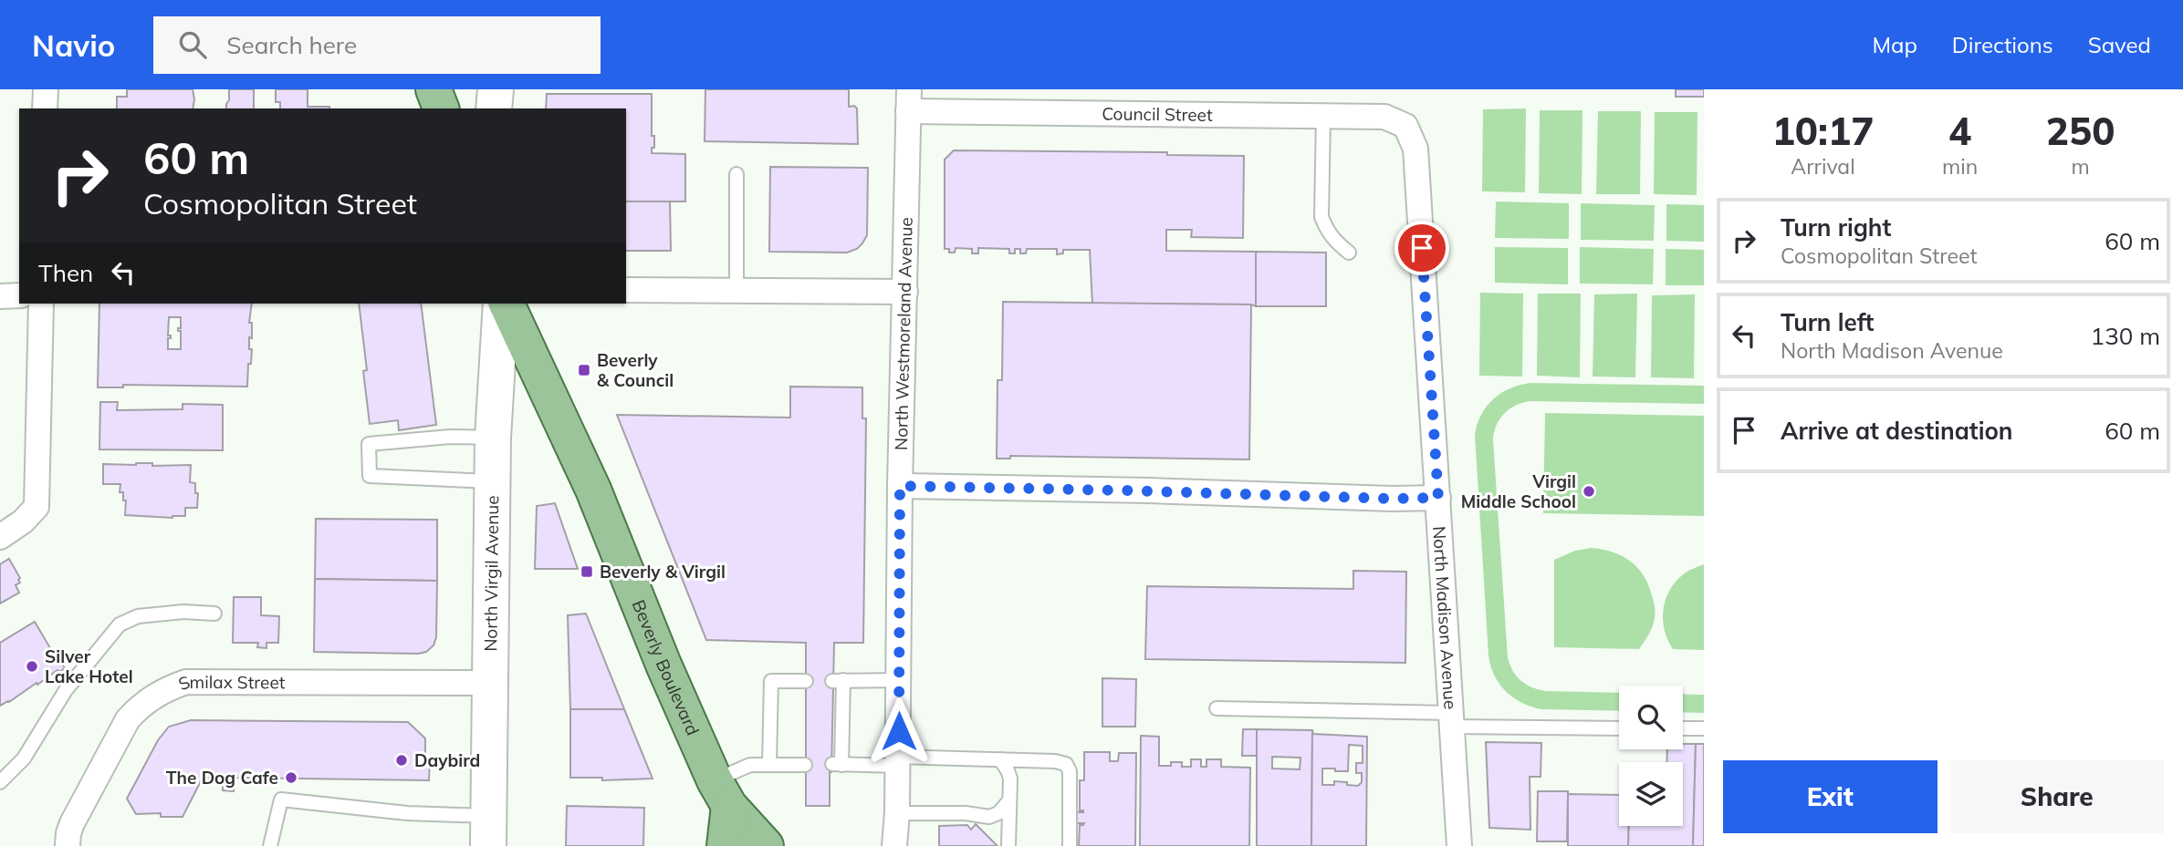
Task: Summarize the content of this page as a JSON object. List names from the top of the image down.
{
  "streets": {
    "main road": ["North Virgil Avenue", "Beverly Boulevard"],
    "street": [
      "Council Street",
      "North Westmoreland Avenue",
      "North Madison Avenue",
      "Smilax Street"
    ]
  },
  "crossings": [
    ["Council Street", "North Westmoreland Avenue"],
    ["Council Street", "North Madison Avenue"],
    ["North Virgil Avenue", "Smilax Street"]
  ],
  "places": {
    "transit": ["Beverly & Council", "Beverly & Virgil"],
    "other": [
      "Virgil Middle School",
      "Silver Lake Hotel",
      "Daybird",
      "The Dog Cafe"
    ]
  },
  "page": {
    "header": "Navio",
    "search": "Search here",
    "nav": ["Map", "Directions", "Saved"],
    "eta": [
      "10:17",
      "Arrival",
      "4",
      "min",
      "250",
      "m"
    ],
    "turn": ["60 m", "Cosmopolitan Street"],
    "list": [
      {
        "name": "Turn right",
        "note": "Cosmopolitan Street",
        "value": "60 m"
      },
      {
        "name": "Turn left",
        "note": "North Madison Avenue",
        "value": "130 m"
      },
      {
        "name": "Arrive at destination",
        "value": "60 m"
      }
    ],
    "then": "Then",
    "buttons": ["Exit", "Share"]
  }
}
